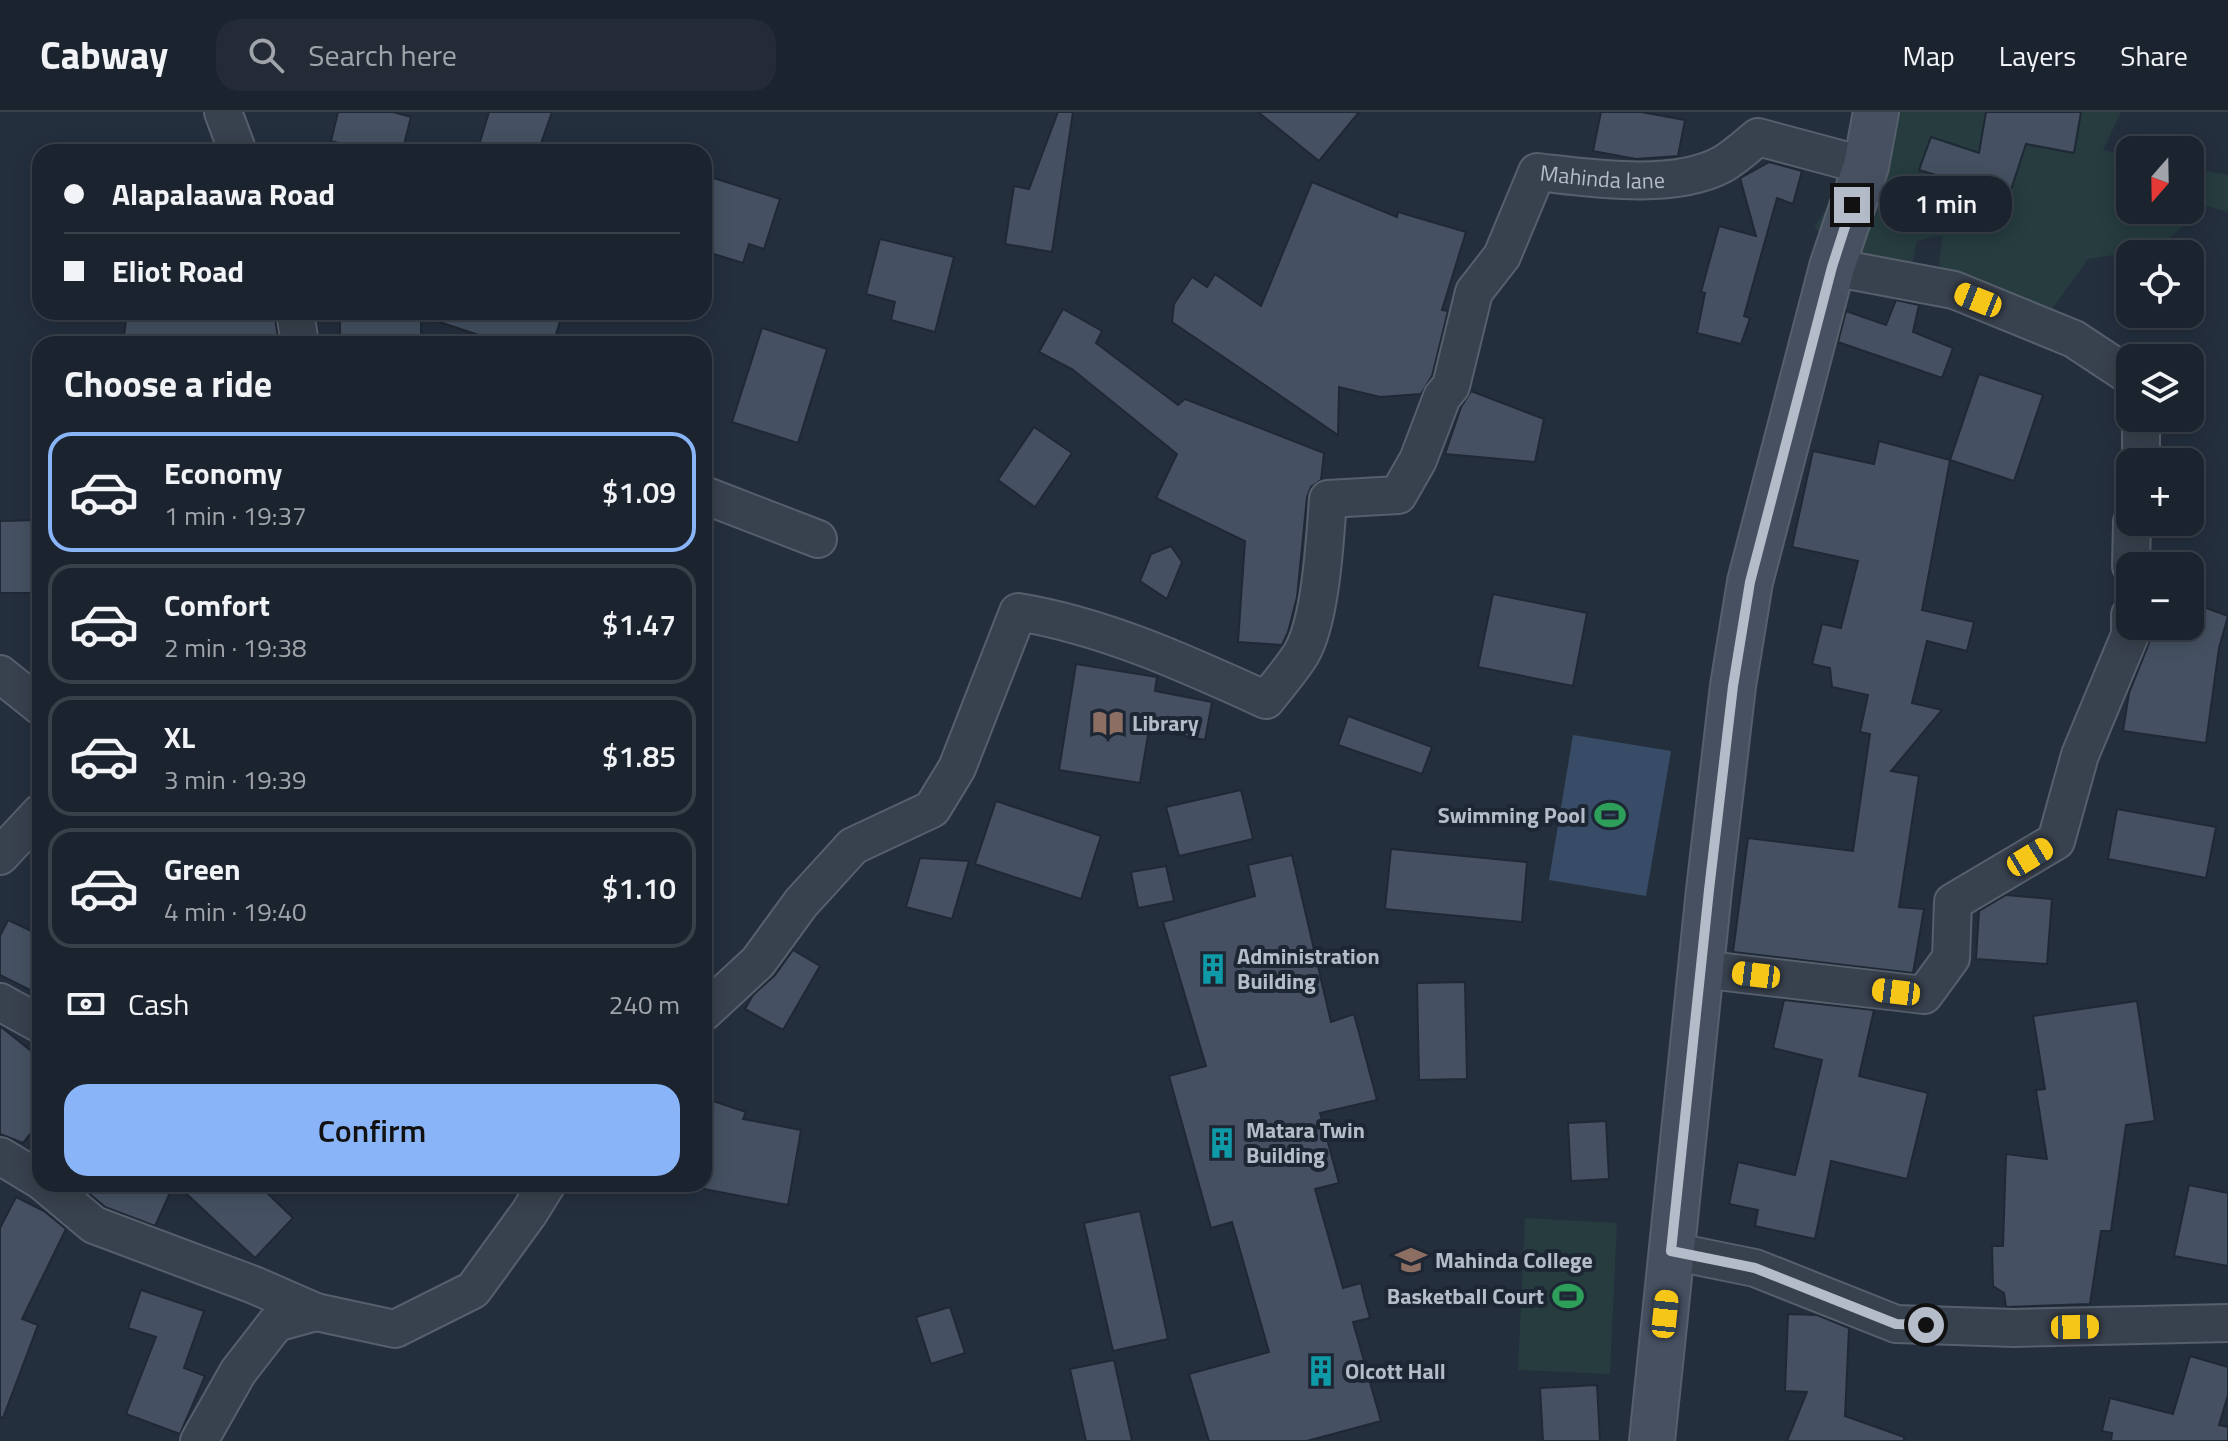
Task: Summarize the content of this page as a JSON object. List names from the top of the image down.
{
  "streets": {
    "street": ["Mahinda lane"]
  },
  "places": {
    "library": ["Library"],
    "sports": ["Swimming Pool", "Basketball Court"],
    "building": ["Administration Building", "Matara Twin Building", "Olcott Hall"],
    "school or university": ["Mahinda College"]
  },
  "north": "bottom",
  "page": {
    "header": "Cabway",
    "search": "Search here",
    "nav": ["Map", "Layers", "Share"],
    "map_buttons": ["+", "−"],
    "banner": ["Alapalaawa Road", "Eliot Road"],
    "bubble": "1 min",
    "heading": "Choose a ride",
    "list": [
      {
        "name": "Economy",
        "note": "1 min · 19:37",
        "value": "$1.09"
      },
      {
        "name": "Comfort",
        "note": "2 min · 19:38",
        "value": "$1.47"
      },
      {
        "name": "XL",
        "note": "3 min · 19:39",
        "value": "$1.85"
      },
      {
        "name": "Green",
        "note": "4 min · 19:40",
        "value": "$1.10"
      }
    ],
    "pay": ["Cash", "240 m"],
    "buttons": "Confirm"
  }
}
